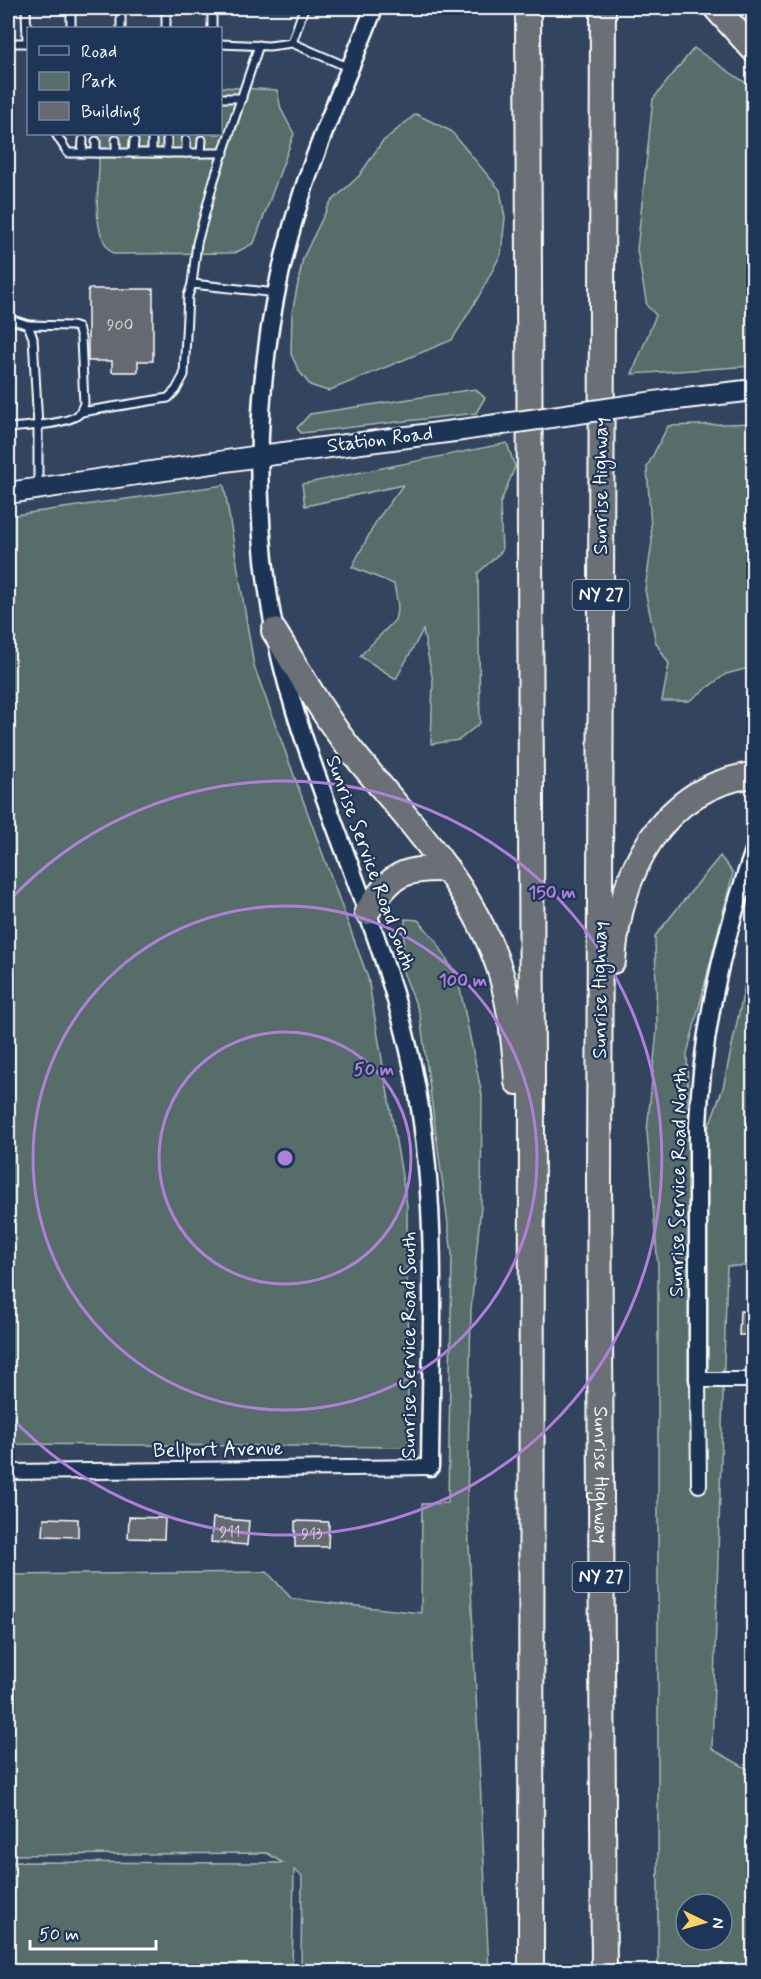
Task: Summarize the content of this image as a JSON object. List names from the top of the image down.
{
  "streets": {
    "highway": ["Sunrise Highway", "NY 27"],
    "main road": ["Station Road"],
    "street": ["Sunrise Service Road South", "Sunrise Service Road North", "Bellport Avenue"]
  },
  "crossings": [
    ["Station Road", "Sunrise Service Road South"],
    ["Sunrise Service Road South", "Bellport Avenue"]
  ],
  "house_numbers": ["900", "911", "913"],
  "legend": ["Road", "Park", "Building"],
  "scale_bar": "50 m",
  "north": "right",
  "rings": ["150 m", "100 m", "50 m"]
}
